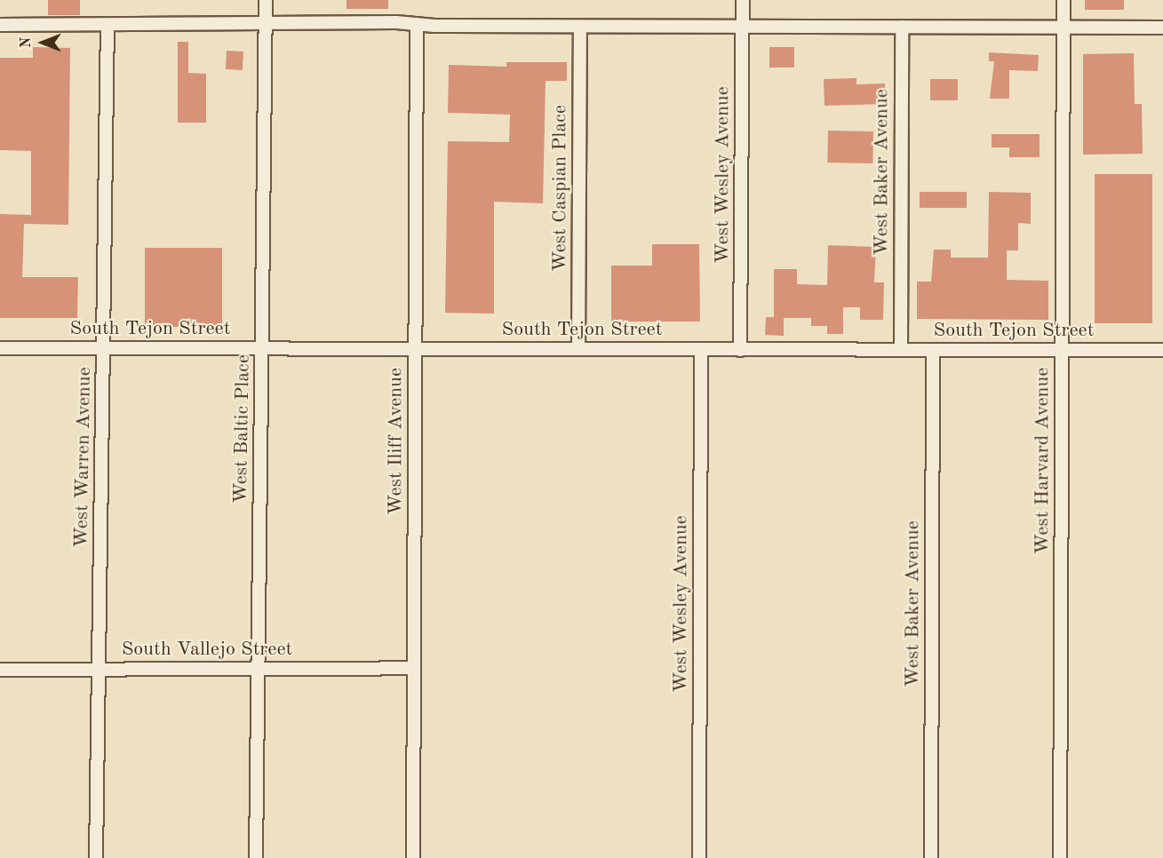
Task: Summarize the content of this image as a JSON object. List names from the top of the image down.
{
  "streets": {
    "street": [
      "West Baker Avenue",
      "West Wesley Avenue",
      "West Caspian Place",
      "South Tejon Street",
      "West Baltic Place",
      "West Iliff Avenue",
      "West Warren Avenue",
      "West Harvard Avenue",
      "South Vallejo Street"
    ]
  },
  "crossings": [
    ["West Baker Avenue", "South Tejon Street"],
    ["West Wesley Avenue", "South Tejon Street"],
    ["West Caspian Place", "South Tejon Street"],
    ["South Tejon Street", "West Baltic Place"],
    ["South Tejon Street", "West Iliff Avenue"],
    ["South Tejon Street", "West Warren Avenue"],
    ["South Tejon Street", "West Harvard Avenue"],
    ["West Baltic Place", "South Vallejo Street"],
    ["West Iliff Avenue", "South Vallejo Street"],
    ["West Warren Avenue", "South Vallejo Street"]
  ],
  "north": "left"
}
